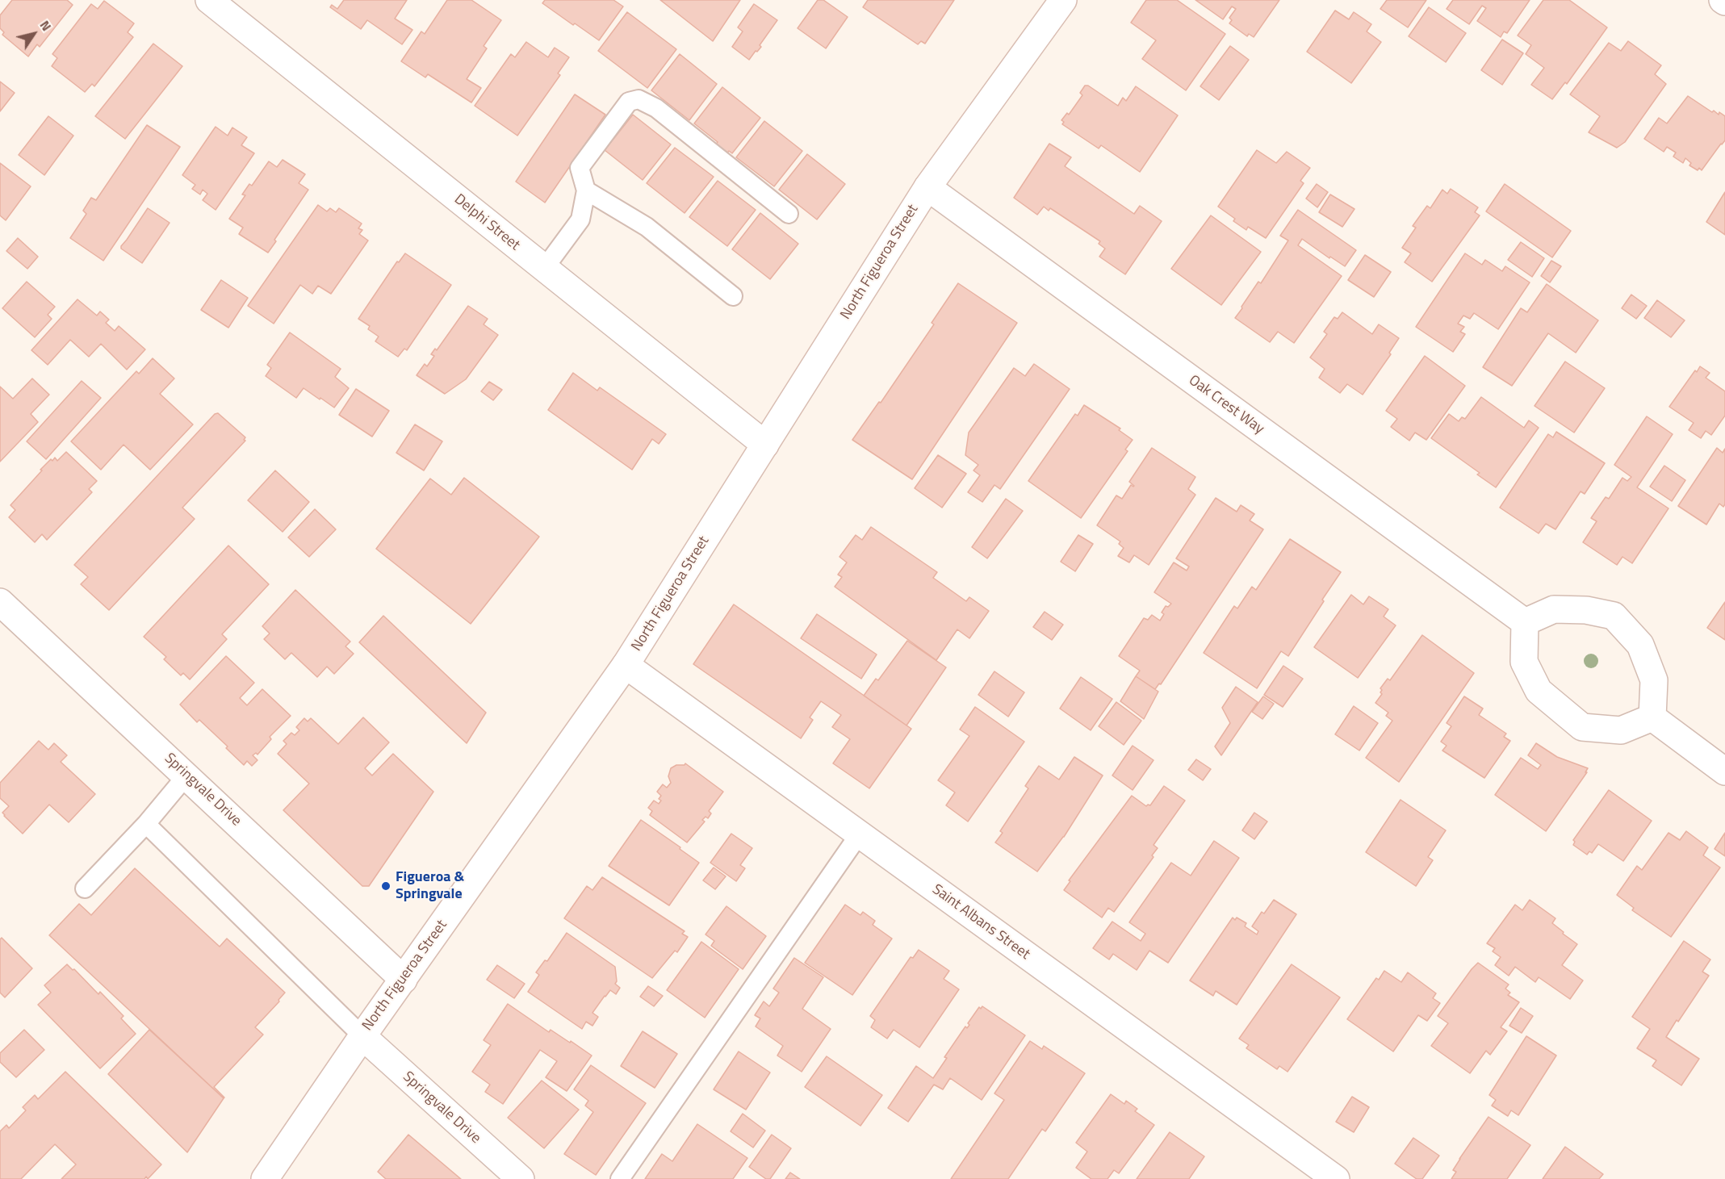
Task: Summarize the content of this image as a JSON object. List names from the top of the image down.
{
  "streets": {
    "street": [
      "Delphi Street",
      "North Figueroa Street",
      "Oak Crest Way",
      "Springvale Drive",
      "Saint Albans Street"
    ]
  },
  "crossings": [
    ["Delphi Street", "North Figueroa Street"],
    ["North Figueroa Street", "Oak Crest Way"],
    ["North Figueroa Street", "Springvale Drive"],
    ["North Figueroa Street", "Saint Albans Street"]
  ],
  "places": ["Figueroa & Springvale"],
  "north": "top right"
}
